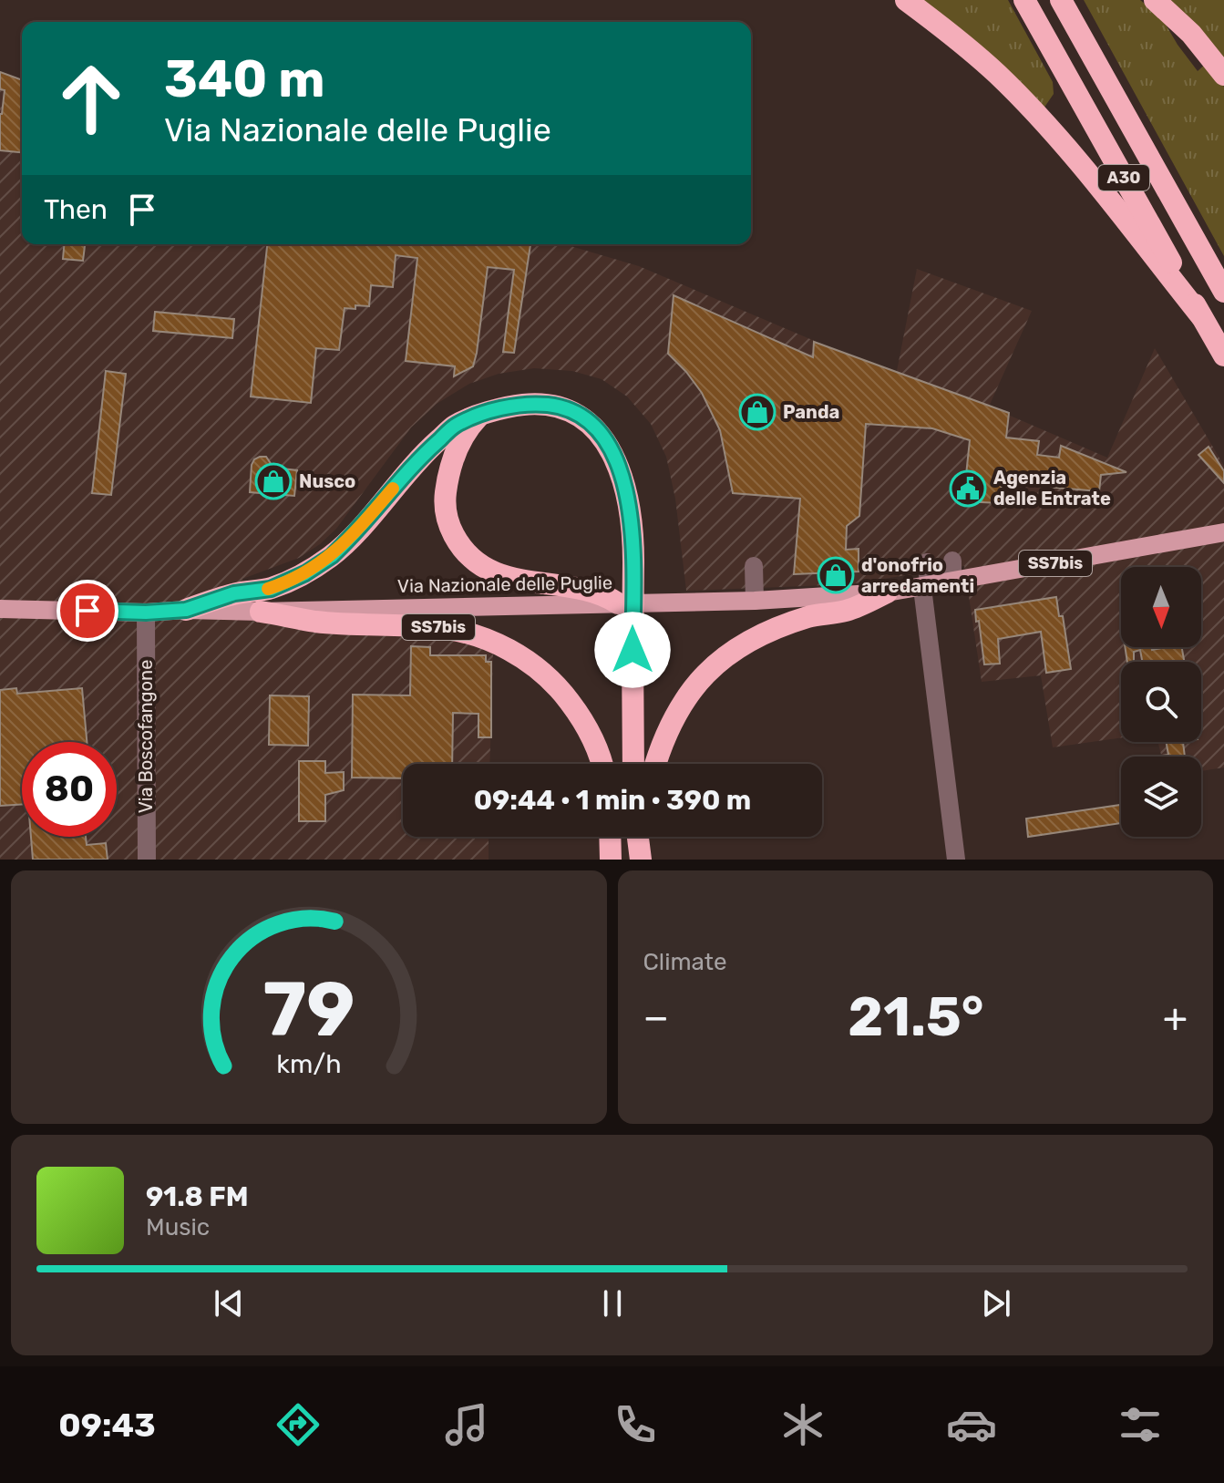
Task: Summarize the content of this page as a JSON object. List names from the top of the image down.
{
  "streets": {
    "highway": ["A30", "SS7bis"],
    "main road": ["Via Nazionale delle Puglie"],
    "street": ["Via Boscofangone"]
  },
  "crossings": [
    ["SS7bis", "Via Nazionale delle Puglie"],
    ["Via Nazionale delle Puglie", "Via Boscofangone"]
  ],
  "places": {
    "shop": ["Panda", "Nusco", "d'onofrio arredamenti"],
    "public building": ["Agenzia delle Entrate"]
  },
  "north": "bottom",
  "page": {
    "turn": ["340 m", "Via Nazionale delle Puglie"],
    "then": "Then",
    "limit": "80",
    "trip": "09:44 · 1 min · 390 m",
    "tile": "Climate",
    "heat": ["−", "21.5°", "+"],
    "song": ["91.8 FM", "Music"],
    "tabs": "09:43",
    "gauge": ["79", "km/h"]
  }
}
